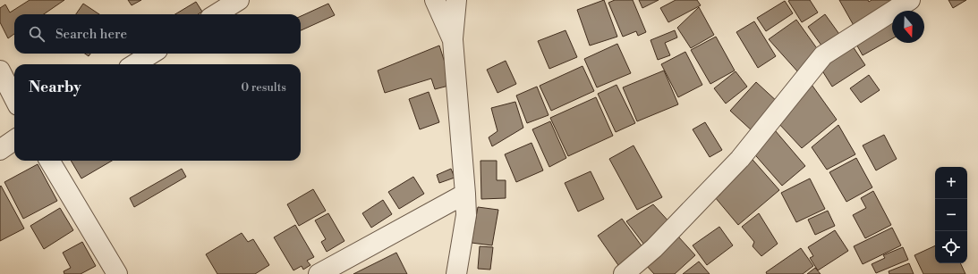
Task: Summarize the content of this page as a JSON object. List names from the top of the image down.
{
  "north": "bottom",
  "page": {
    "search": "Search here",
    "heading": ["Nearby", "0 results"],
    "map_buttons": ["+", "−"]
  }
}
